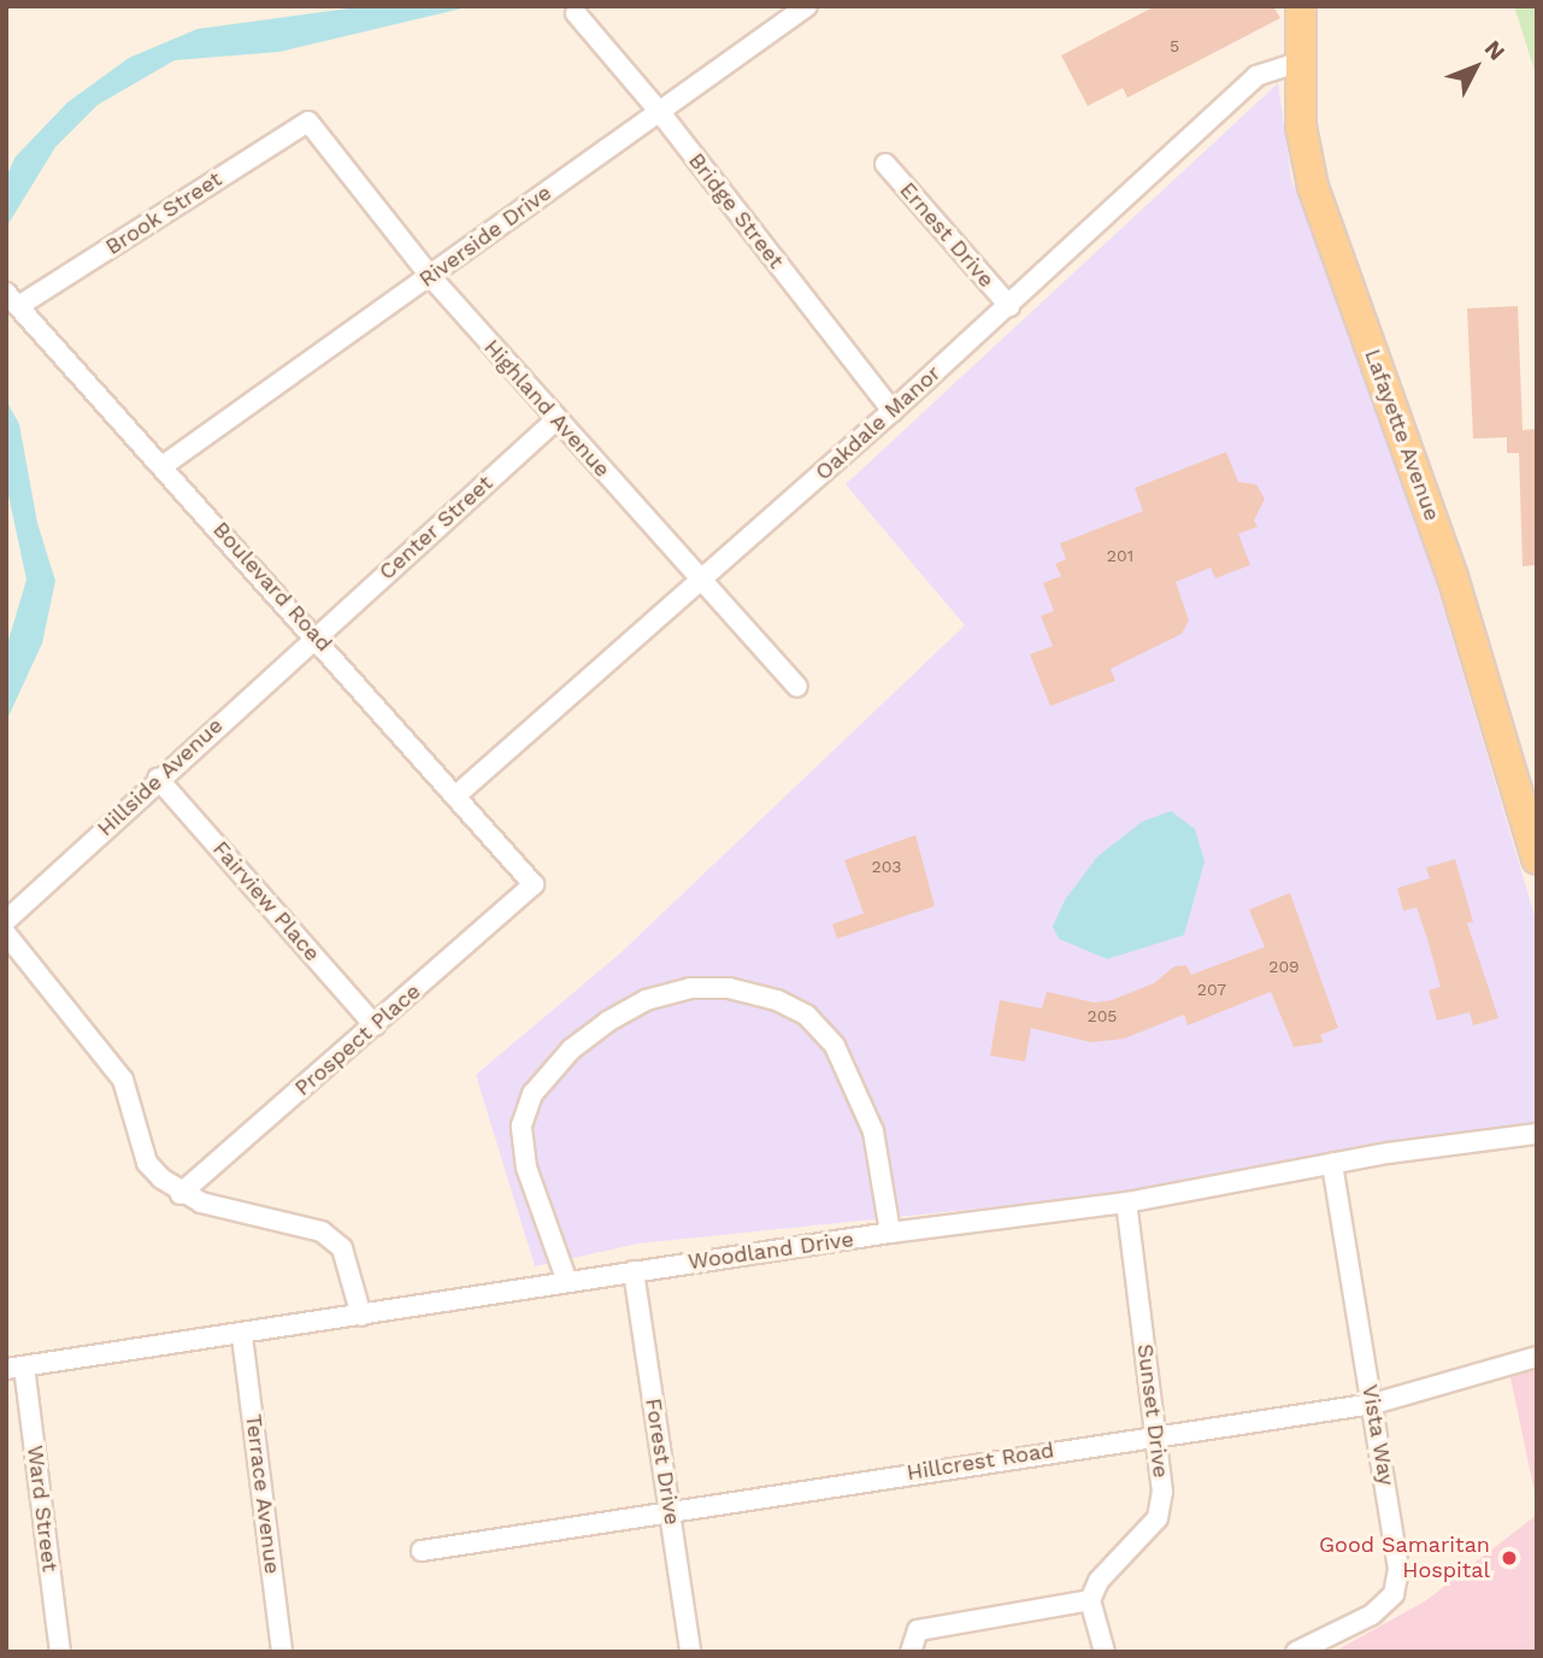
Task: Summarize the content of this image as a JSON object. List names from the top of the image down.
{
  "streets": {
    "main road": ["Lafayette Avenue"],
    "street": [
      "Bridge Street",
      "Brook Street",
      "Ernest Drive",
      "Riverside Drive",
      "Highland Avenue",
      "Oakdale Manor",
      "Center Street",
      "Boulevard Road",
      "Hillside Avenue",
      "Fairview Place",
      "Prospect Place",
      "Woodland Drive",
      "Sunset Drive",
      "Vista Way",
      "Forest Drive",
      "Hillcrest Road",
      "Terrace Avenue",
      "Ward Street"
    ]
  },
  "crossings": [
    ["Bridge Street", "Riverside Drive"],
    ["Bridge Street", "Oakdale Manor"],
    ["Brook Street", "Highland Avenue"],
    ["Brook Street", "Boulevard Road"],
    ["Ernest Drive", "Oakdale Manor"],
    ["Riverside Drive", "Highland Avenue"],
    ["Riverside Drive", "Boulevard Road"],
    ["Highland Avenue", "Oakdale Manor"],
    ["Highland Avenue", "Center Street"],
    ["Oakdale Manor", "Lafayette Avenue"],
    ["Oakdale Manor", "Boulevard Road"],
    ["Center Street", "Boulevard Road"],
    ["Center Street", "Hillside Avenue"],
    ["Boulevard Road", "Hillside Avenue"],
    ["Boulevard Road", "Prospect Place"],
    ["Hillside Avenue", "Fairview Place"],
    ["Fairview Place", "Prospect Place"],
    ["Woodland Drive", "Sunset Drive"],
    ["Woodland Drive", "Vista Way"],
    ["Woodland Drive", "Forest Drive"],
    ["Woodland Drive", "Terrace Avenue"],
    ["Woodland Drive", "Ward Street"],
    ["Sunset Drive", "Hillcrest Road"],
    ["Vista Way", "Hillcrest Road"],
    ["Forest Drive", "Hillcrest Road"]
  ],
  "places": ["Good Samaritan Hospital"],
  "house_numbers": [
    "5",
    "201",
    "203",
    "209",
    "207",
    "205"
  ],
  "north": "top right"
}
